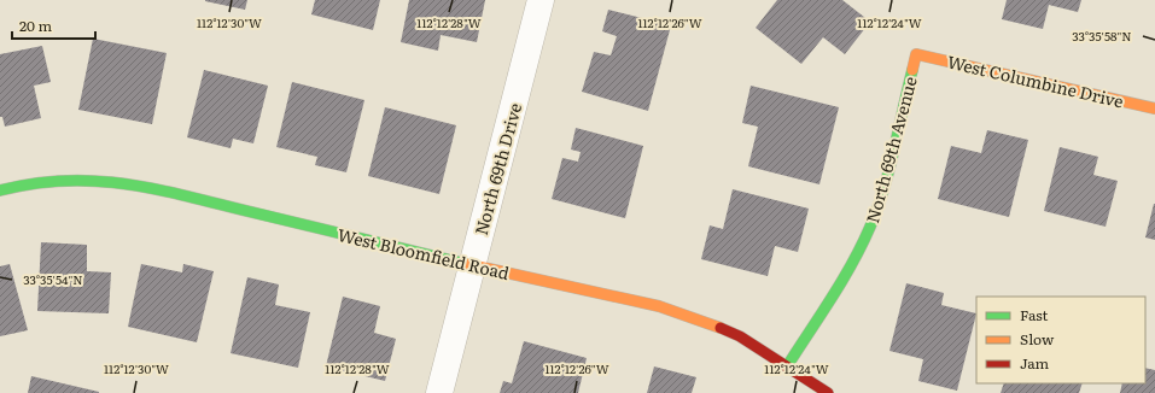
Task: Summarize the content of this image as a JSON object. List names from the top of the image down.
{
  "streets": {
    "street": [
      "West Columbine Drive",
      "North 69th Avenue",
      "North 69th Drive",
      "West Bloomfield Road"
    ]
  },
  "crossings": [
    ["West Columbine Drive", "North 69th Avenue"],
    ["North 69th Avenue", "West Bloomfield Road"],
    ["North 69th Drive", "West Bloomfield Road"]
  ],
  "legend": ["Fast", "Slow", "Jam"],
  "scale_bar": "20 m",
  "coordinates": [
    "112°12'30\"W",
    "112°12'28\"W",
    "112°12'26\"W",
    "112°12'24\"W",
    "33°35'58\"N",
    "33°35'54\"N"
  ]
}
